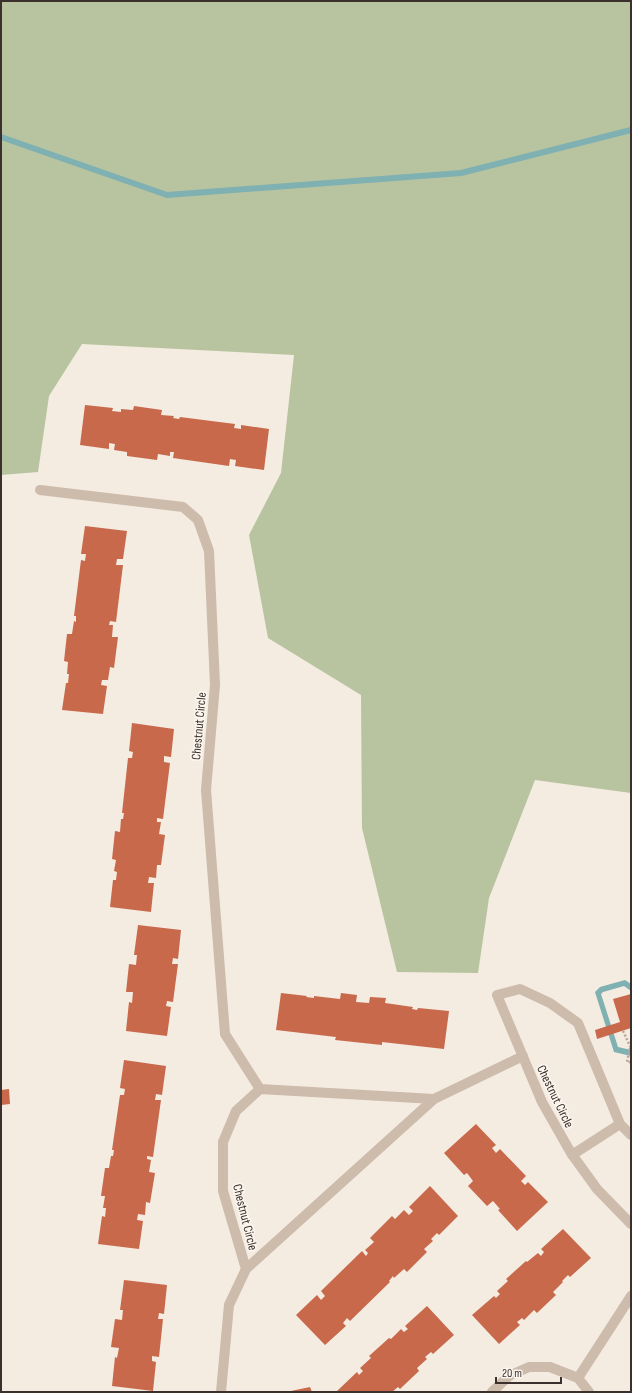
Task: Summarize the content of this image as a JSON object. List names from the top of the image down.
{
  "streets": {
    "street": ["Chestnut Circle"]
  },
  "scale_bar": "20 m"
}
